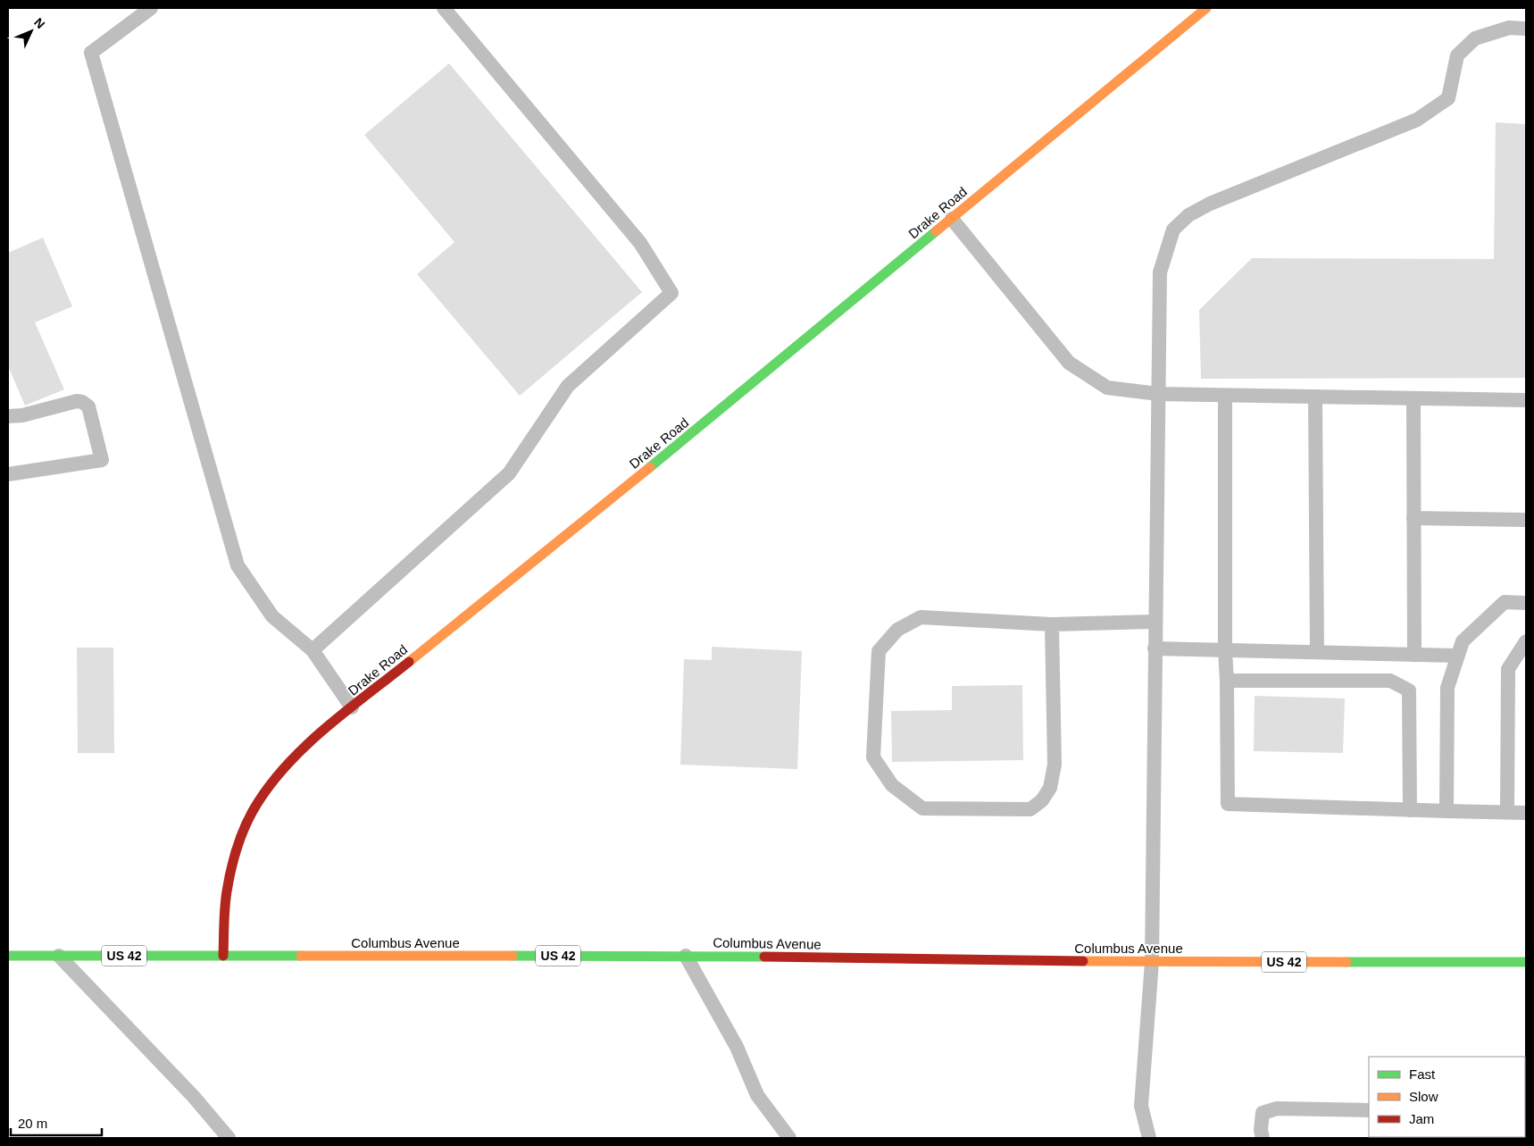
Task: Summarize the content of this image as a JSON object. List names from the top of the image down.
{
  "streets": {
    "main road": ["Drake Road", "Columbus Avenue", "US 42"]
  },
  "crossings": [
    ["Drake Road", "Columbus Avenue"]
  ],
  "legend": ["Fast", "Slow", "Jam"],
  "scale_bar": "20 m",
  "north": "top right"
}
